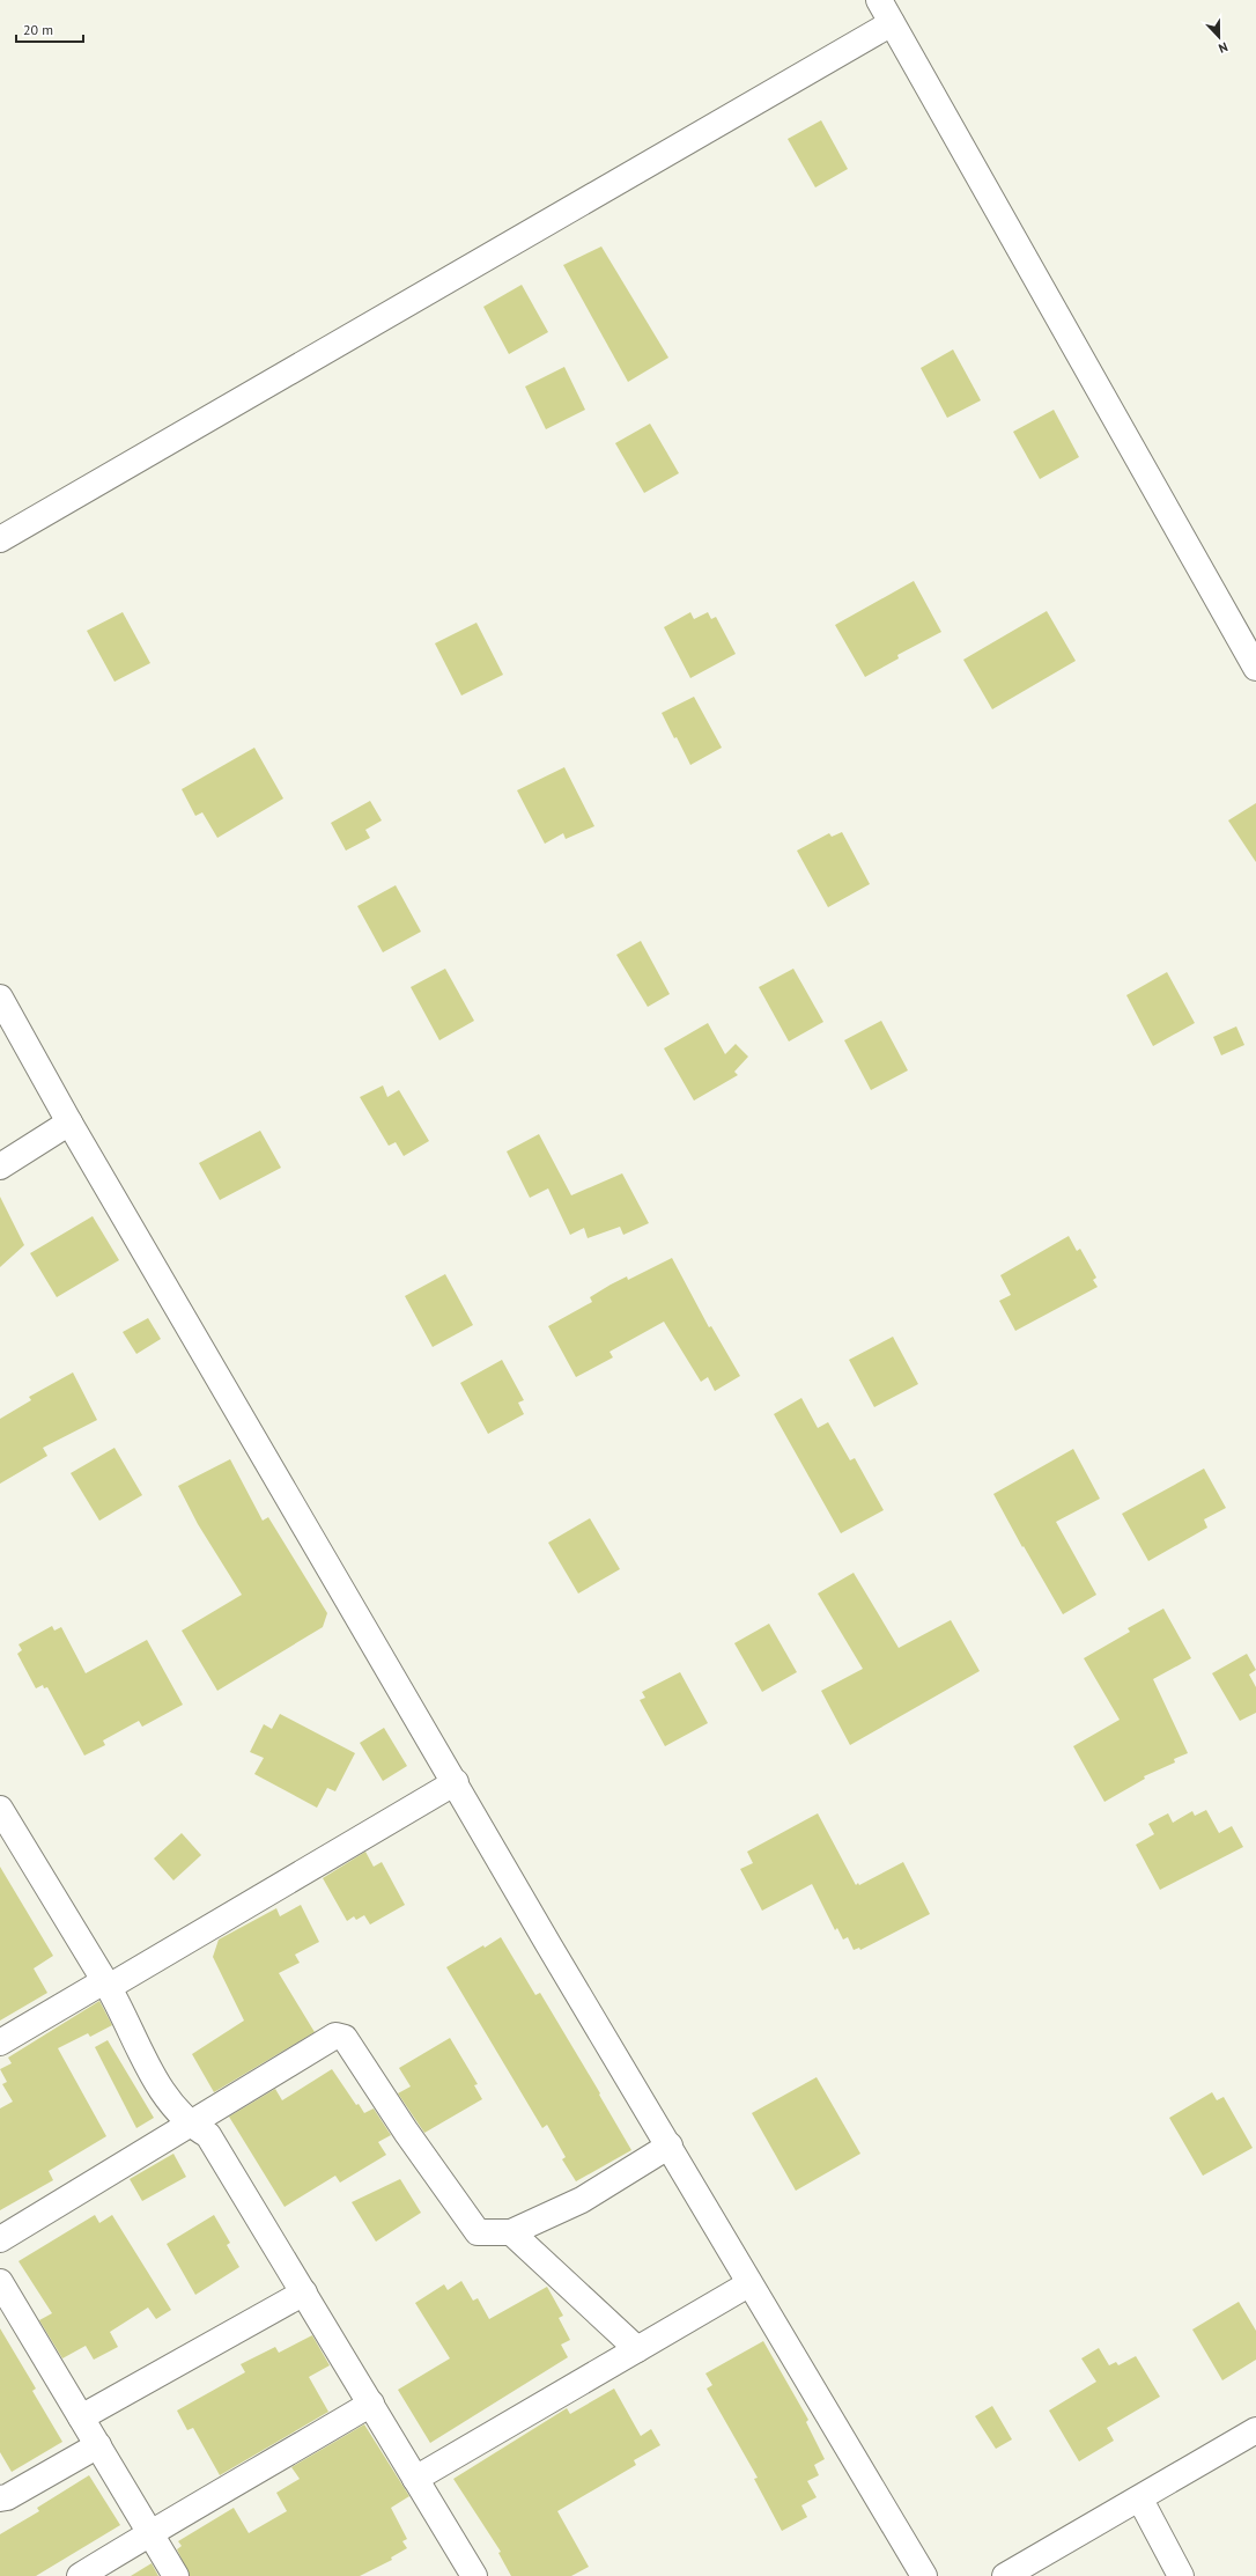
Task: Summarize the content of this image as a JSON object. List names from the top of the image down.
{
  "scale_bar": "20 m",
  "north": "bottom"
}
